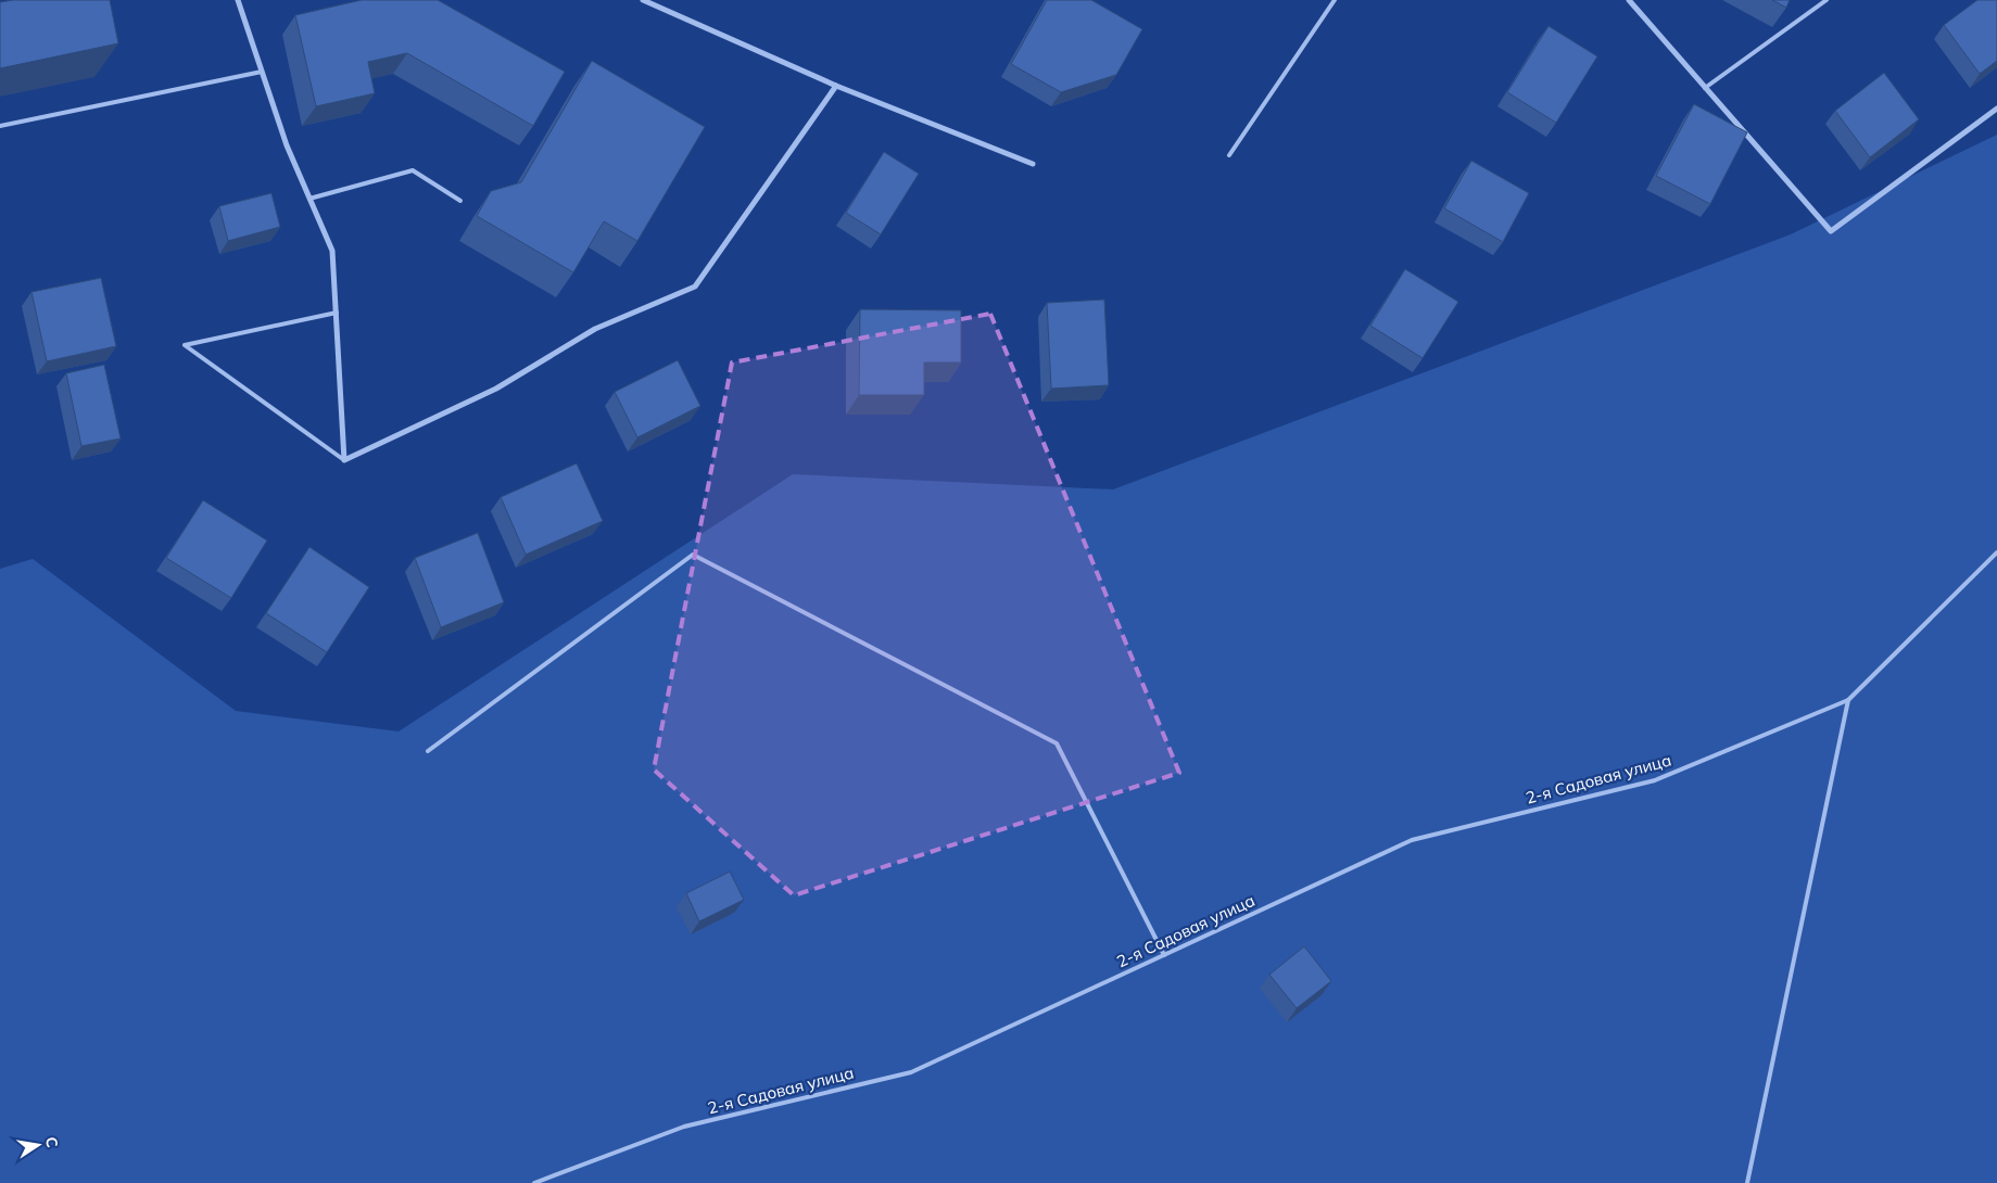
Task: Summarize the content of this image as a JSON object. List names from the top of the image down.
{
  "streets": {
    "lane": ["2-я Садовая улица"]
  },
  "north": "right"
}
